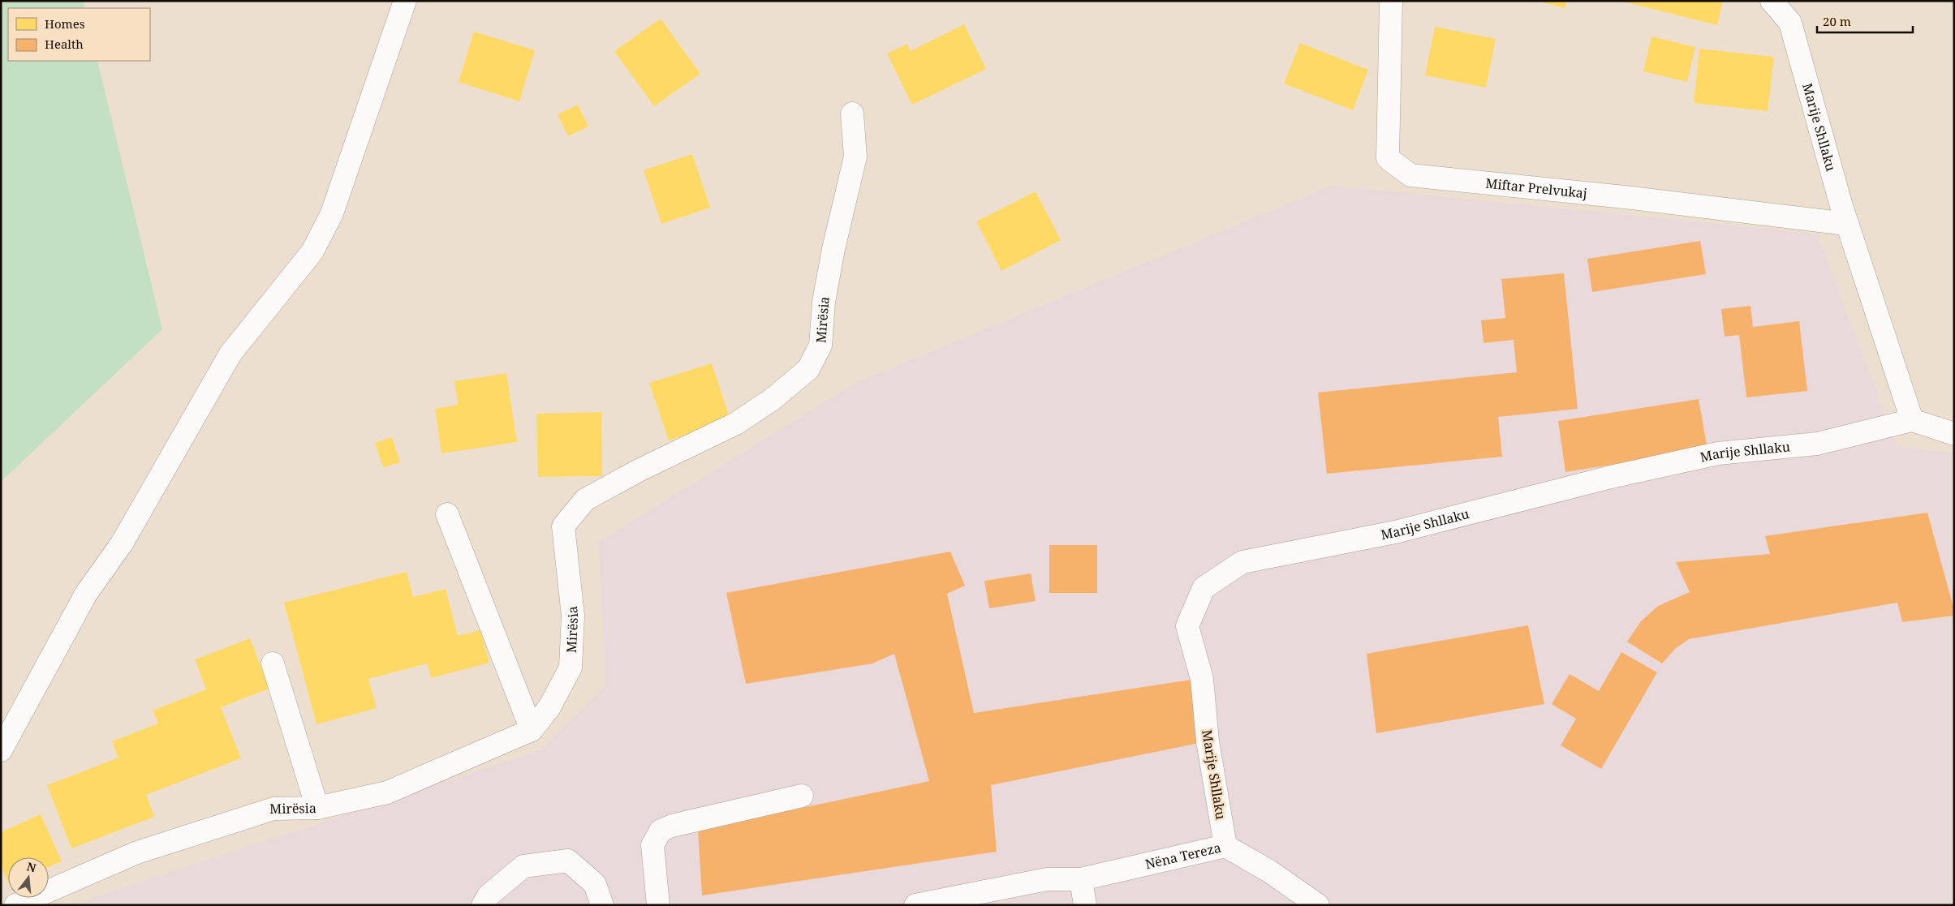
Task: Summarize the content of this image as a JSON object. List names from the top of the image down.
{
  "streets": {
    "street": [
      "Marije Shllaku",
      "Miftar Prelvukaj",
      "Mirësia",
      "Nëna Tereza"
    ]
  },
  "crossings": [
    ["Marije Shllaku", "Miftar Prelvukaj"],
    ["Marije Shllaku", "Nëna Tereza"]
  ],
  "legend": ["Homes", "Health"],
  "scale_bar": "20 m",
  "north": "top"
}
